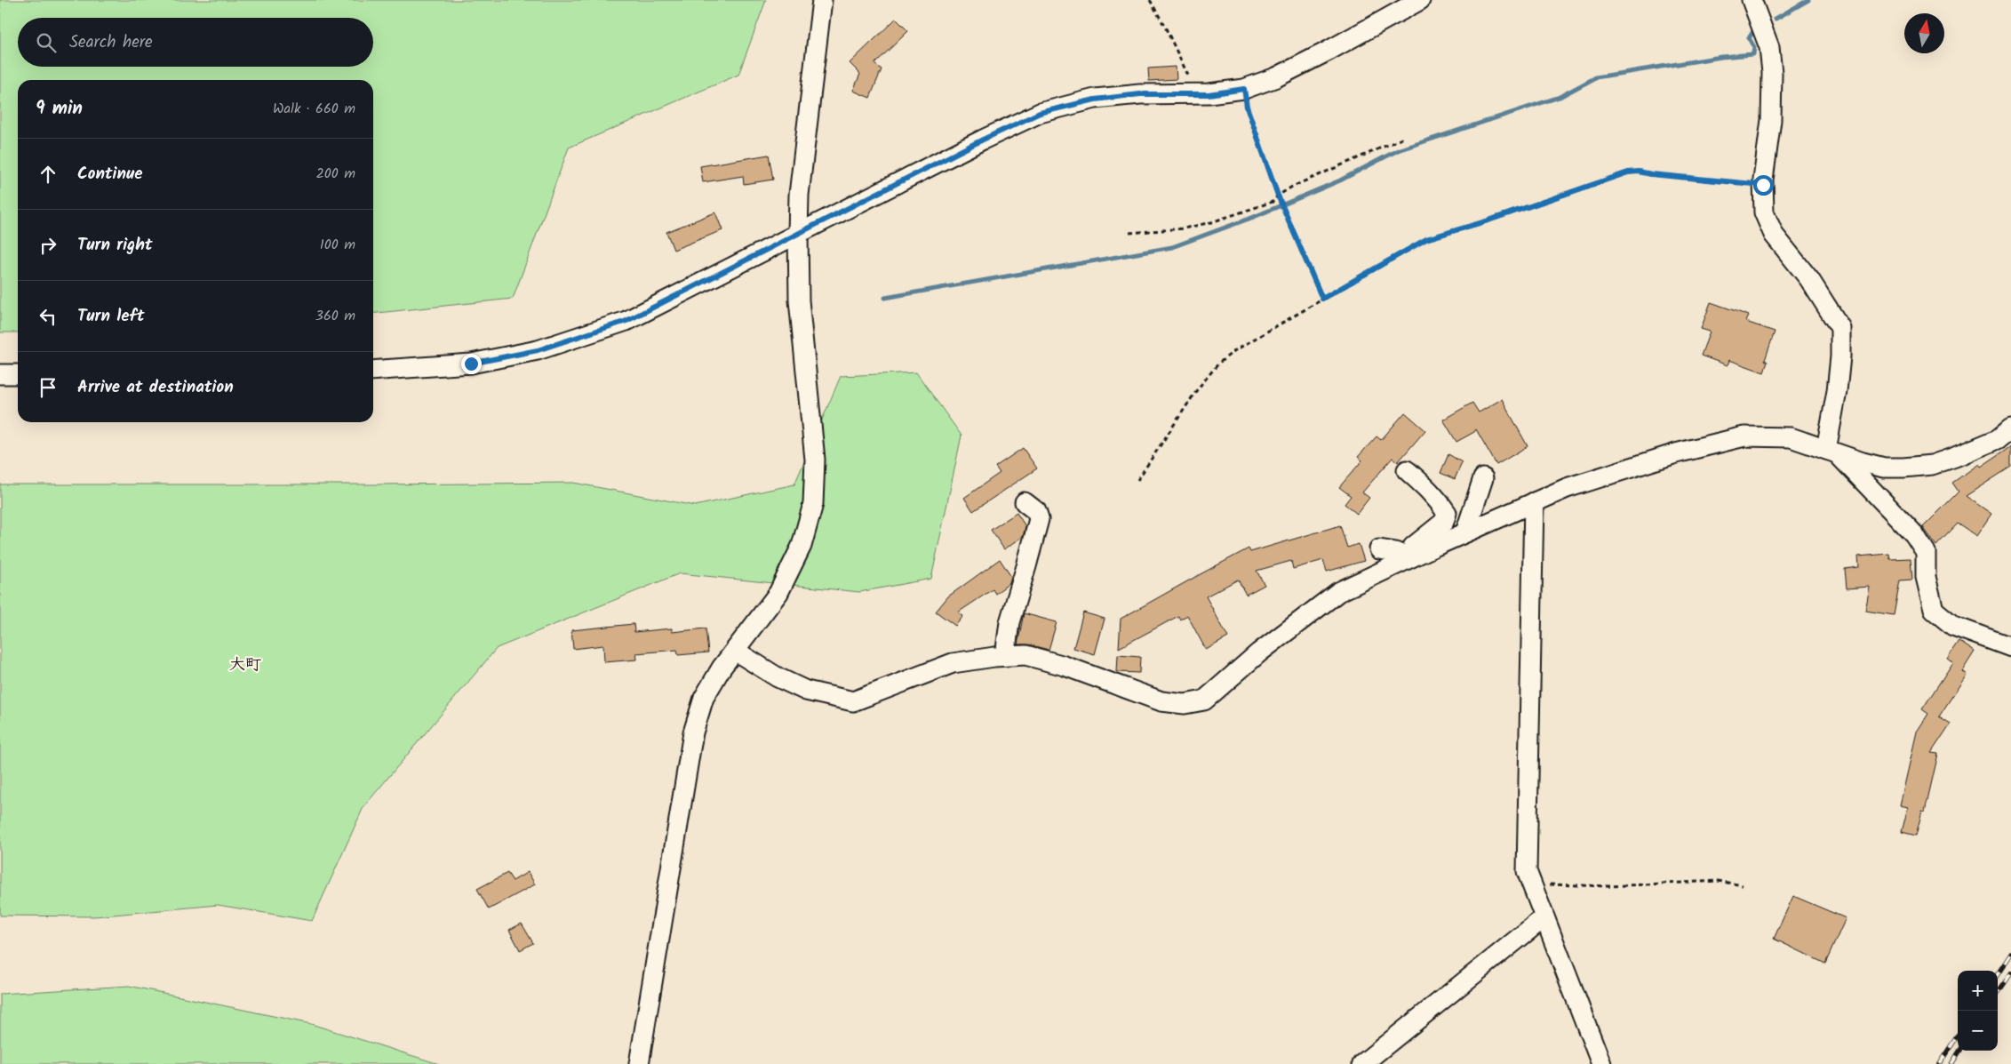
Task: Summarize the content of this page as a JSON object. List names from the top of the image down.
{
  "districts": ["大町"],
  "north": "top",
  "page": {
    "search": "Search here",
    "heading": ["9 min", "Walk · 660 m"],
    "list": [
      ["Continue", "200 m"],
      ["Turn right", "100 m"],
      ["Turn left", "360 m"],
      "Arrive at destination"
    ],
    "map_buttons": ["+", "−"]
  }
}
